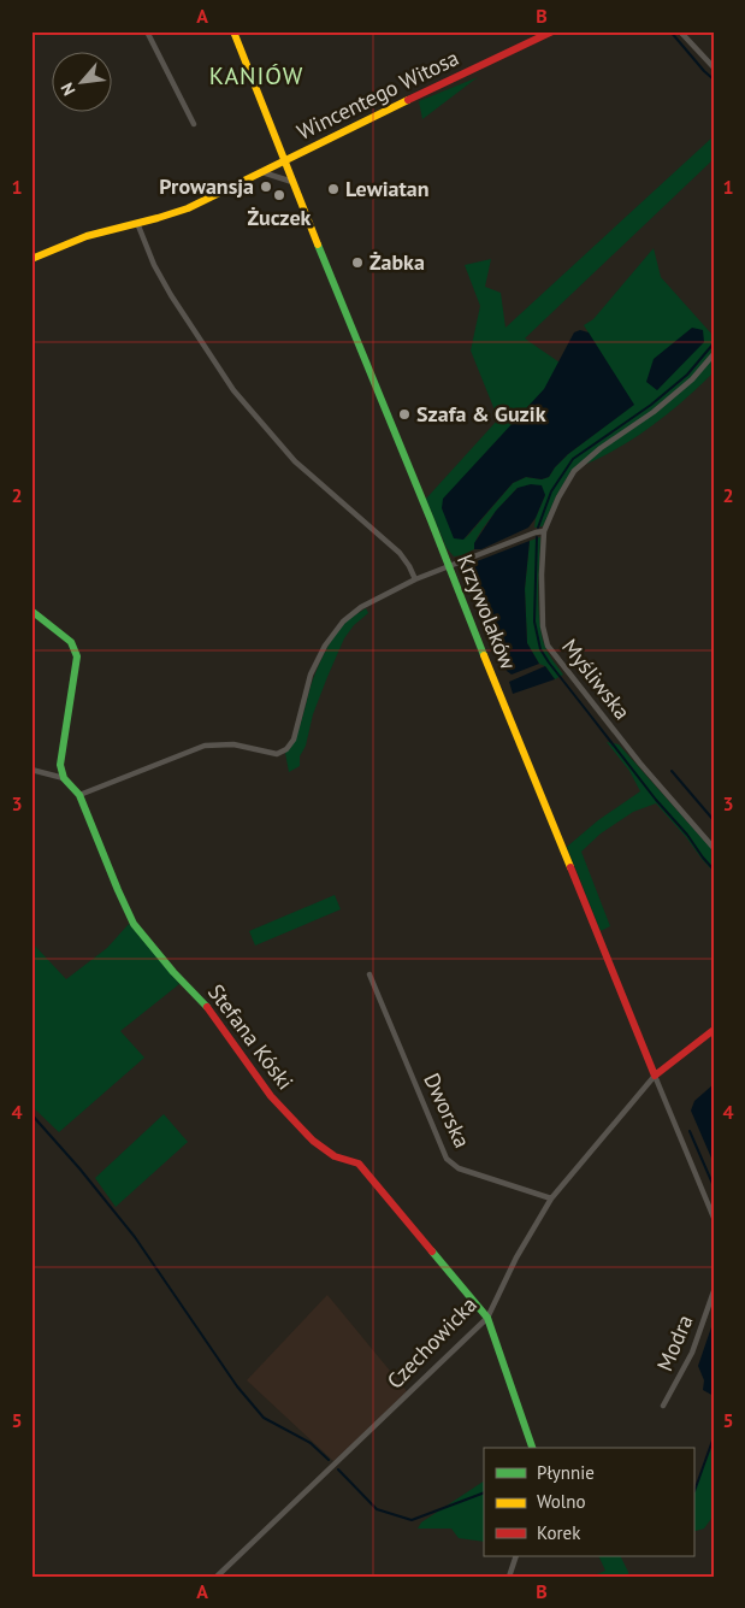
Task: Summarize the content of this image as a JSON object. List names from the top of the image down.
{
  "streets": {
    "street": [
      "Wincentego Witosa",
      "Krzywolaków",
      "Myśliwska",
      "Stefana Kóski",
      "Dworska",
      "Czechowicka",
      "Modra"
    ]
  },
  "crossings": [
    ["Wincentego Witosa", "Krzywolaków"],
    ["Krzywolaków", "Czechowicka"],
    ["Stefana Kóski", "Czechowicka"],
    ["Dworska", "Czechowicka"]
  ],
  "districts": ["KANIÓW"],
  "places": [
    "Prowansja",
    "Lewiatan",
    "Żuczek",
    "Żabka",
    "Szafa & Guzik"
  ],
  "legend": ["Płynnie", "Wolno", "Korek"],
  "north": "bottom left",
  "grid": {
    "columns": ["A", "B"],
    "rows": [
      "1",
      "2",
      "3",
      "4",
      "5"
    ]
  }
}
